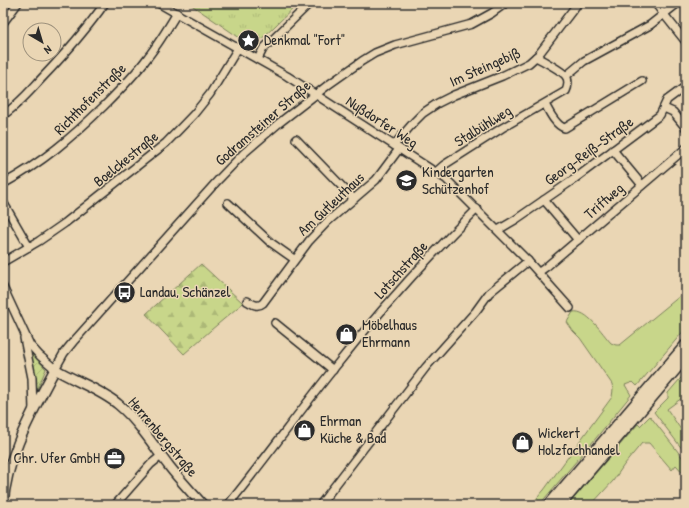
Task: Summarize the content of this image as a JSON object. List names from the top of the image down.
{
  "streets": {
    "main road": ["Herrenbergstraße"],
    "street": [
      "Im Steingebiß",
      "Richthofenstraße",
      "Nußdorfer Weg",
      "Godramsteiner Straße",
      "Stalbühlweg",
      "Georg-Reiß-Straße",
      "Boelckestraße",
      "Triftweg",
      "Am Gutleuthaus",
      "Lotschstraße"
    ]
  },
  "crossings": [
    ["Im Steingebiß", "Nußdorfer Weg"],
    ["Im Steingebiß", "Am Gutleuthaus"],
    ["Richthofenstraße", "Nußdorfer Weg"],
    ["Nußdorfer Weg", "Godramsteiner Straße"],
    ["Nußdorfer Weg", "Stalbühlweg"],
    ["Nußdorfer Weg", "Georg-Reiß-Straße"],
    ["Nußdorfer Weg", "Boelckestraße"],
    ["Nußdorfer Weg", "Triftweg"],
    ["Nußdorfer Weg", "Am Gutleuthaus"],
    ["Nußdorfer Weg", "Lotschstraße"],
    ["Godramsteiner Straße", "Herrenbergstraße"]
  ],
  "places": {
    "place": ["Denkmal \"Fort\""],
    "school or university": ["Kindergarten Schützenhof"],
    "bus stop": ["Landau, Schänzel"],
    "shop": ["Möbelhaus Ehrmann", "Ehrman Küche & Bad", "Wickert Holzfachhandel"],
    "office": ["Chr. Ufer GmbH"]
  },
  "north": "bottom right"
}
